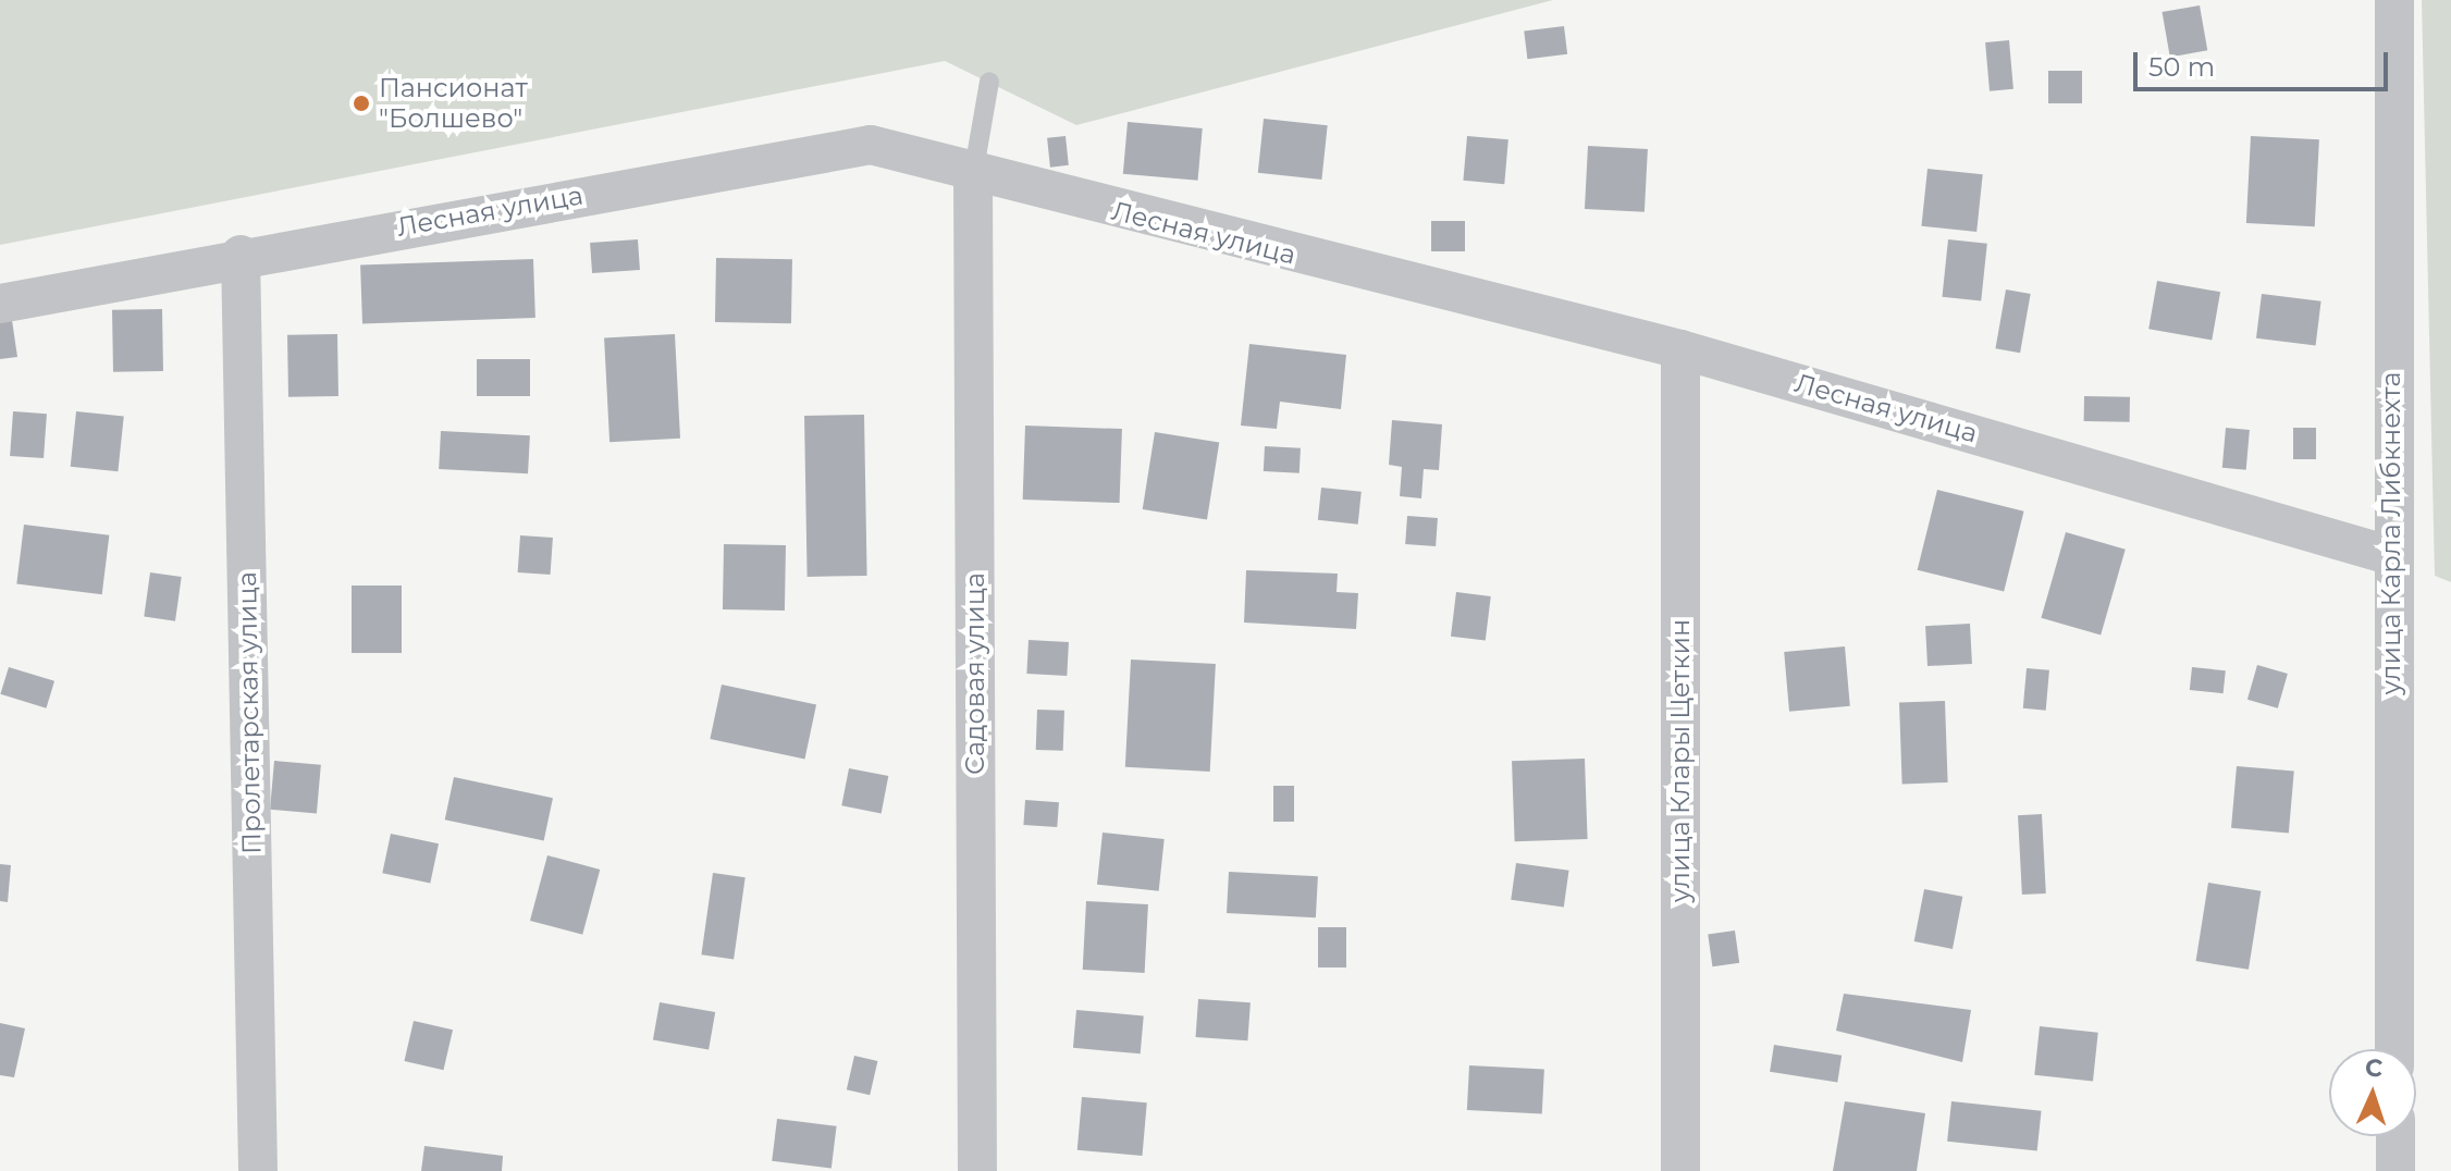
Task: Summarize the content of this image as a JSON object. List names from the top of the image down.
{
  "streets": {
    "street": [
      "Лесная улица",
      "улица Карла Либкнехта",
      "Садовая улица",
      "Пролетарская улица",
      "улица Клары Цеткин"
    ]
  },
  "crossings": [
    ["Лесная улица", "улица Карла Либкнехта"],
    ["Лесная улица", "Садовая улица"],
    ["Лесная улица", "Пролетарская улица"],
    ["Лесная улица", "улица Клары Цеткин"]
  ],
  "places": ["Пансионат \"Болшево\""],
  "scale_bar": "50 m",
  "north": "top"
}
